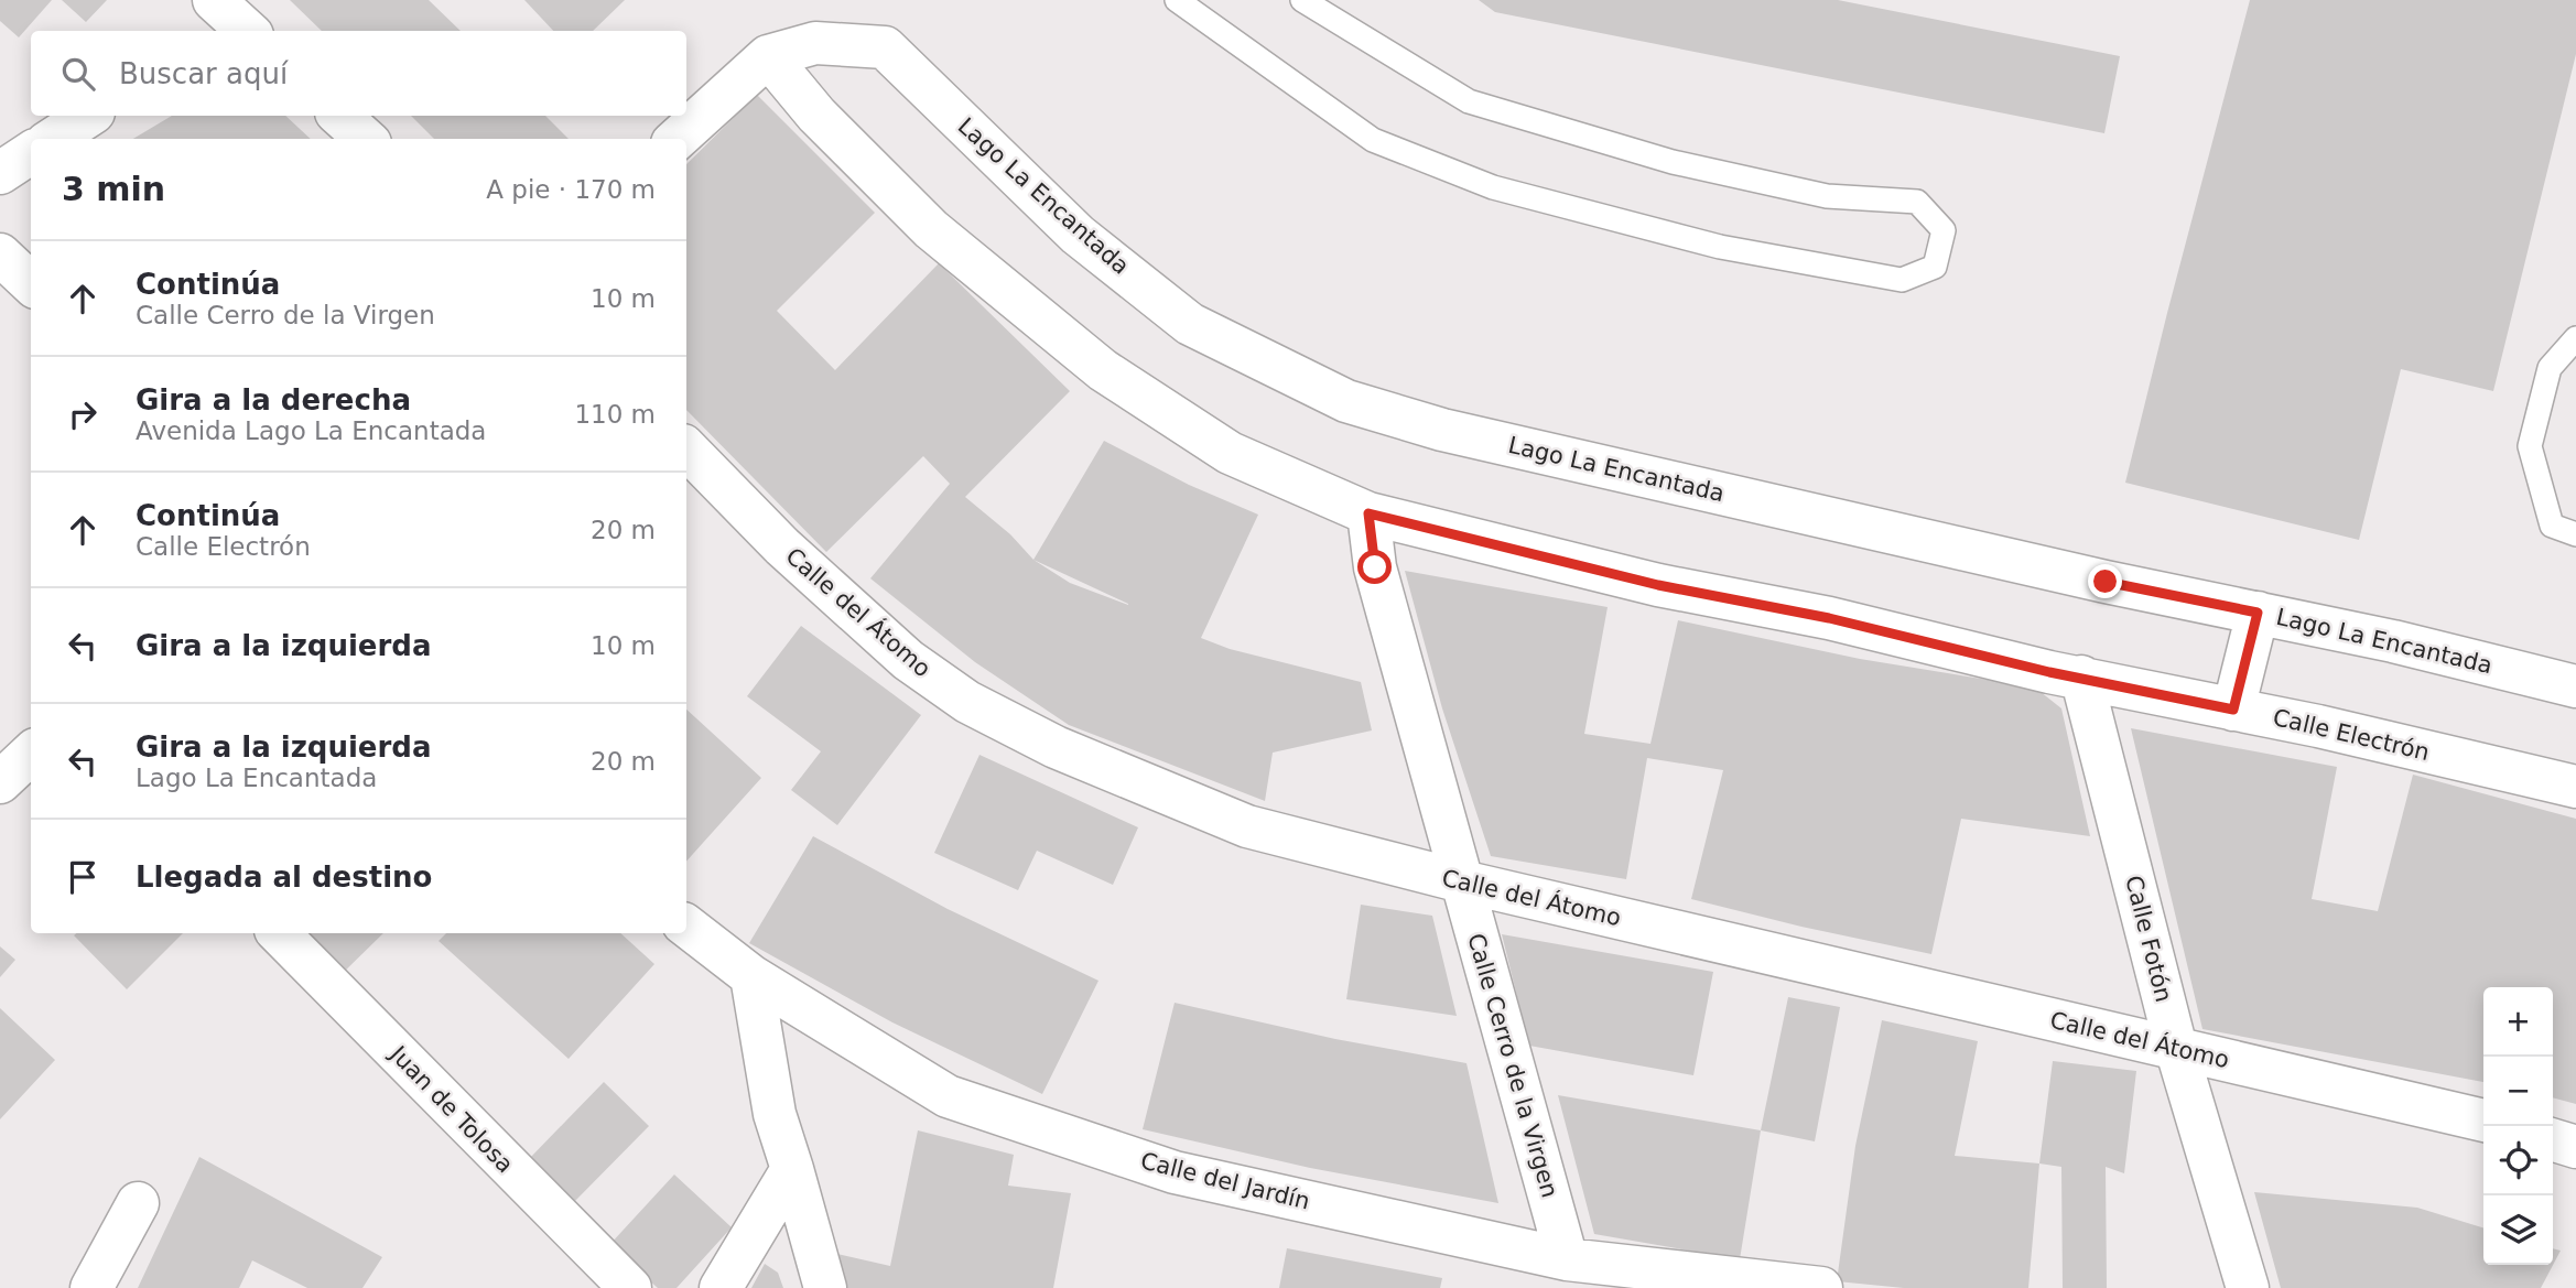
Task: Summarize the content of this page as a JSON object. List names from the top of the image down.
{
  "streets": {
    "street": [
      "Lago La Encantada",
      "Calle del Átomo",
      "Calle Electrón",
      "Calle Fotón",
      "Calle Cerro de la Virgen",
      "Juan de Tolosa",
      "Calle del Jardín"
    ]
  },
  "crossings": [
    ["Lago La Encantada", "Calle Electrón"],
    ["Calle del Átomo", "Calle Fotón"],
    ["Calle del Átomo", "Calle Cerro de la Virgen"],
    ["Calle Electrón", "Calle Fotón"],
    ["Calle Electrón", "Calle Cerro de la Virgen"],
    ["Calle Cerro de la Virgen", "Calle del Jardín"]
  ],
  "page": {
    "search": "Buscar aquí",
    "heading": ["3 min", "A pie · 170 m"],
    "list": [
      ["Continúa", "Calle Cerro de la Virgen", "10 m"],
      ["Gira a la derecha", "Avenida Lago La Encantada", "110 m"],
      ["Continúa", "Calle Electrón", "20 m"],
      ["Gira a la izquierda", "10 m"],
      ["Gira a la izquierda", "Lago La Encantada", "20 m"],
      "Llegada al destino"
    ],
    "map_buttons": ["+", "−"]
  }
}
